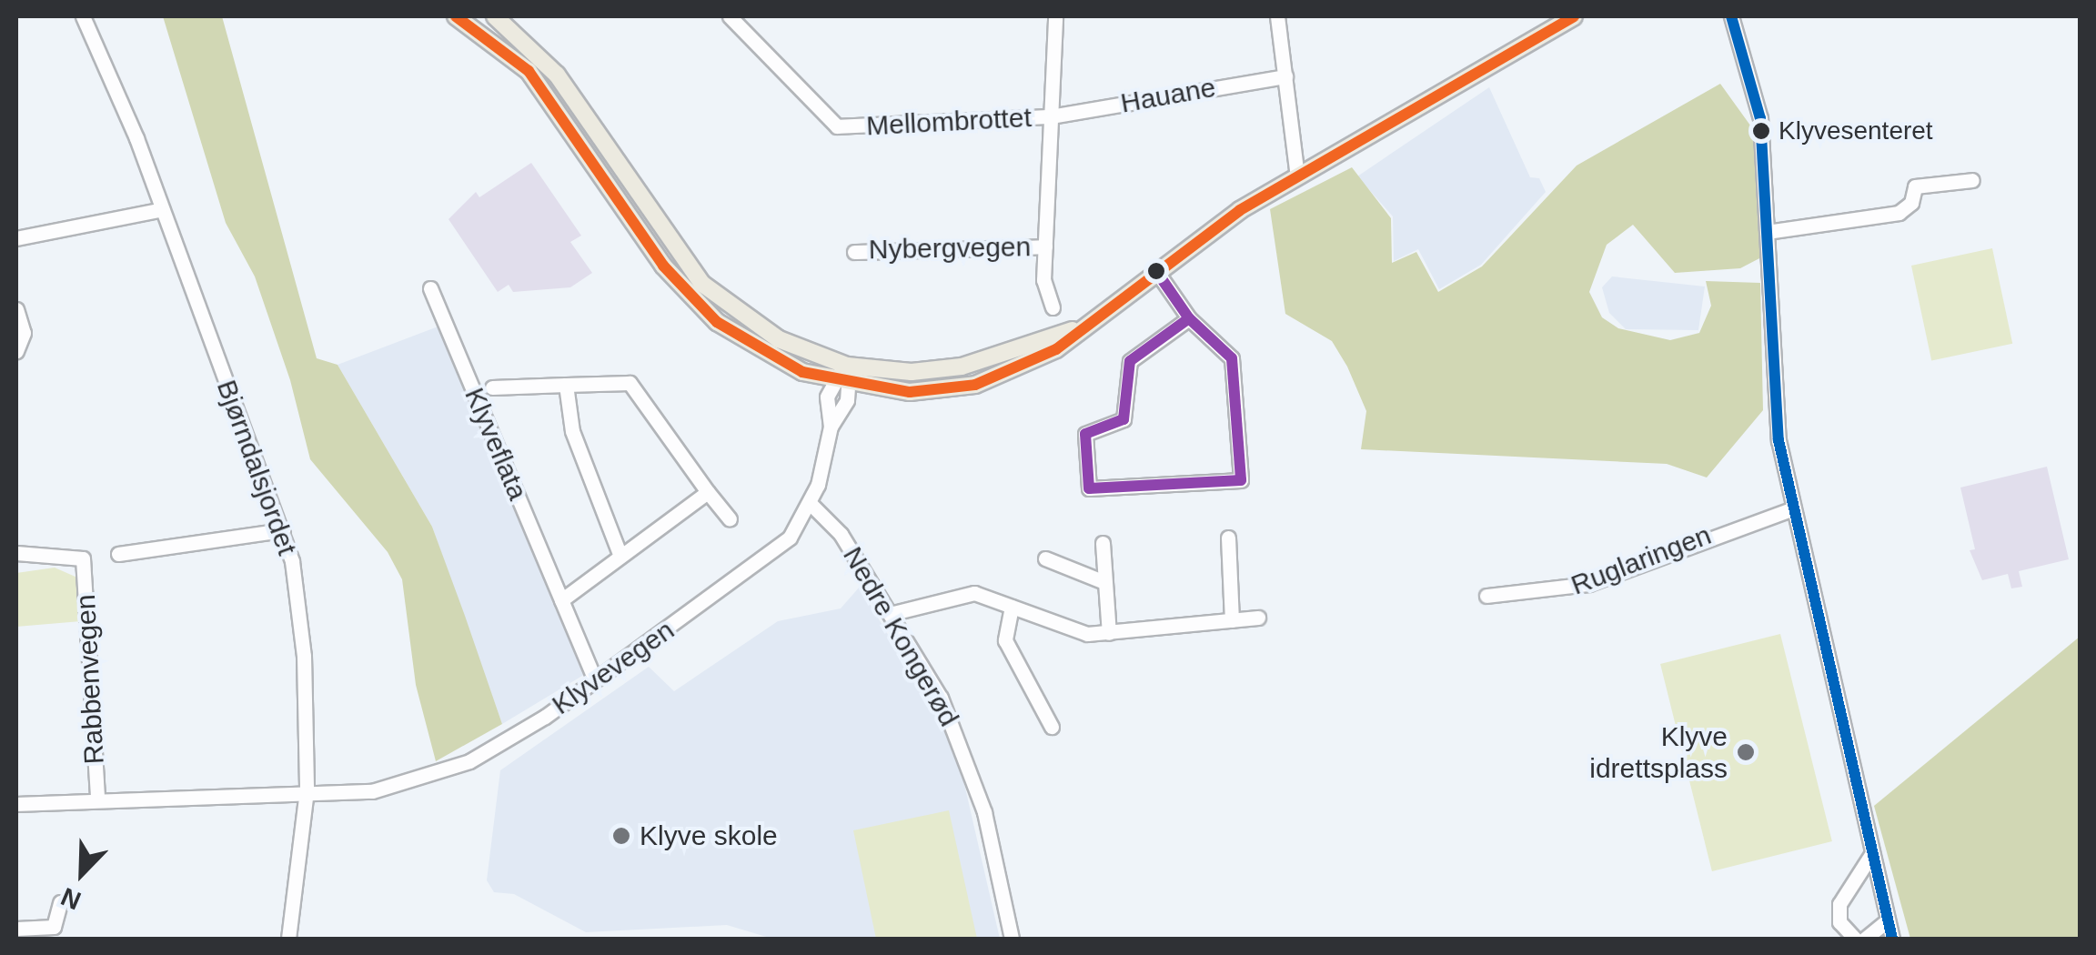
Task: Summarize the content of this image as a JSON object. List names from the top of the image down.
{
  "streets": {
    "street": [
      "Hauane",
      "Mellombrottet",
      "Nybergvegen",
      "Klyveflata",
      "Bjørndalsjordet",
      "Ruglaringen",
      "Nedre Kongerød",
      "Klyvevegen",
      "Rabbenvegen"
    ]
  },
  "crossings": [
    ["Hauane", "Mellombrottet"],
    ["Hauane", "Nybergvegen"],
    ["Mellombrottet", "Nybergvegen"],
    ["Klyveflata", "Klyvevegen"],
    ["Bjørndalsjordet", "Klyvevegen"],
    ["Bjørndalsjordet", "Rabbenvegen"],
    ["Nedre Kongerød", "Klyvevegen"],
    ["Klyvevegen", "Rabbenvegen"]
  ],
  "places": ["Klyvesenteret", "Klyve idrettsplass", "Klyve skole"],
  "north": "bottom left"
}
